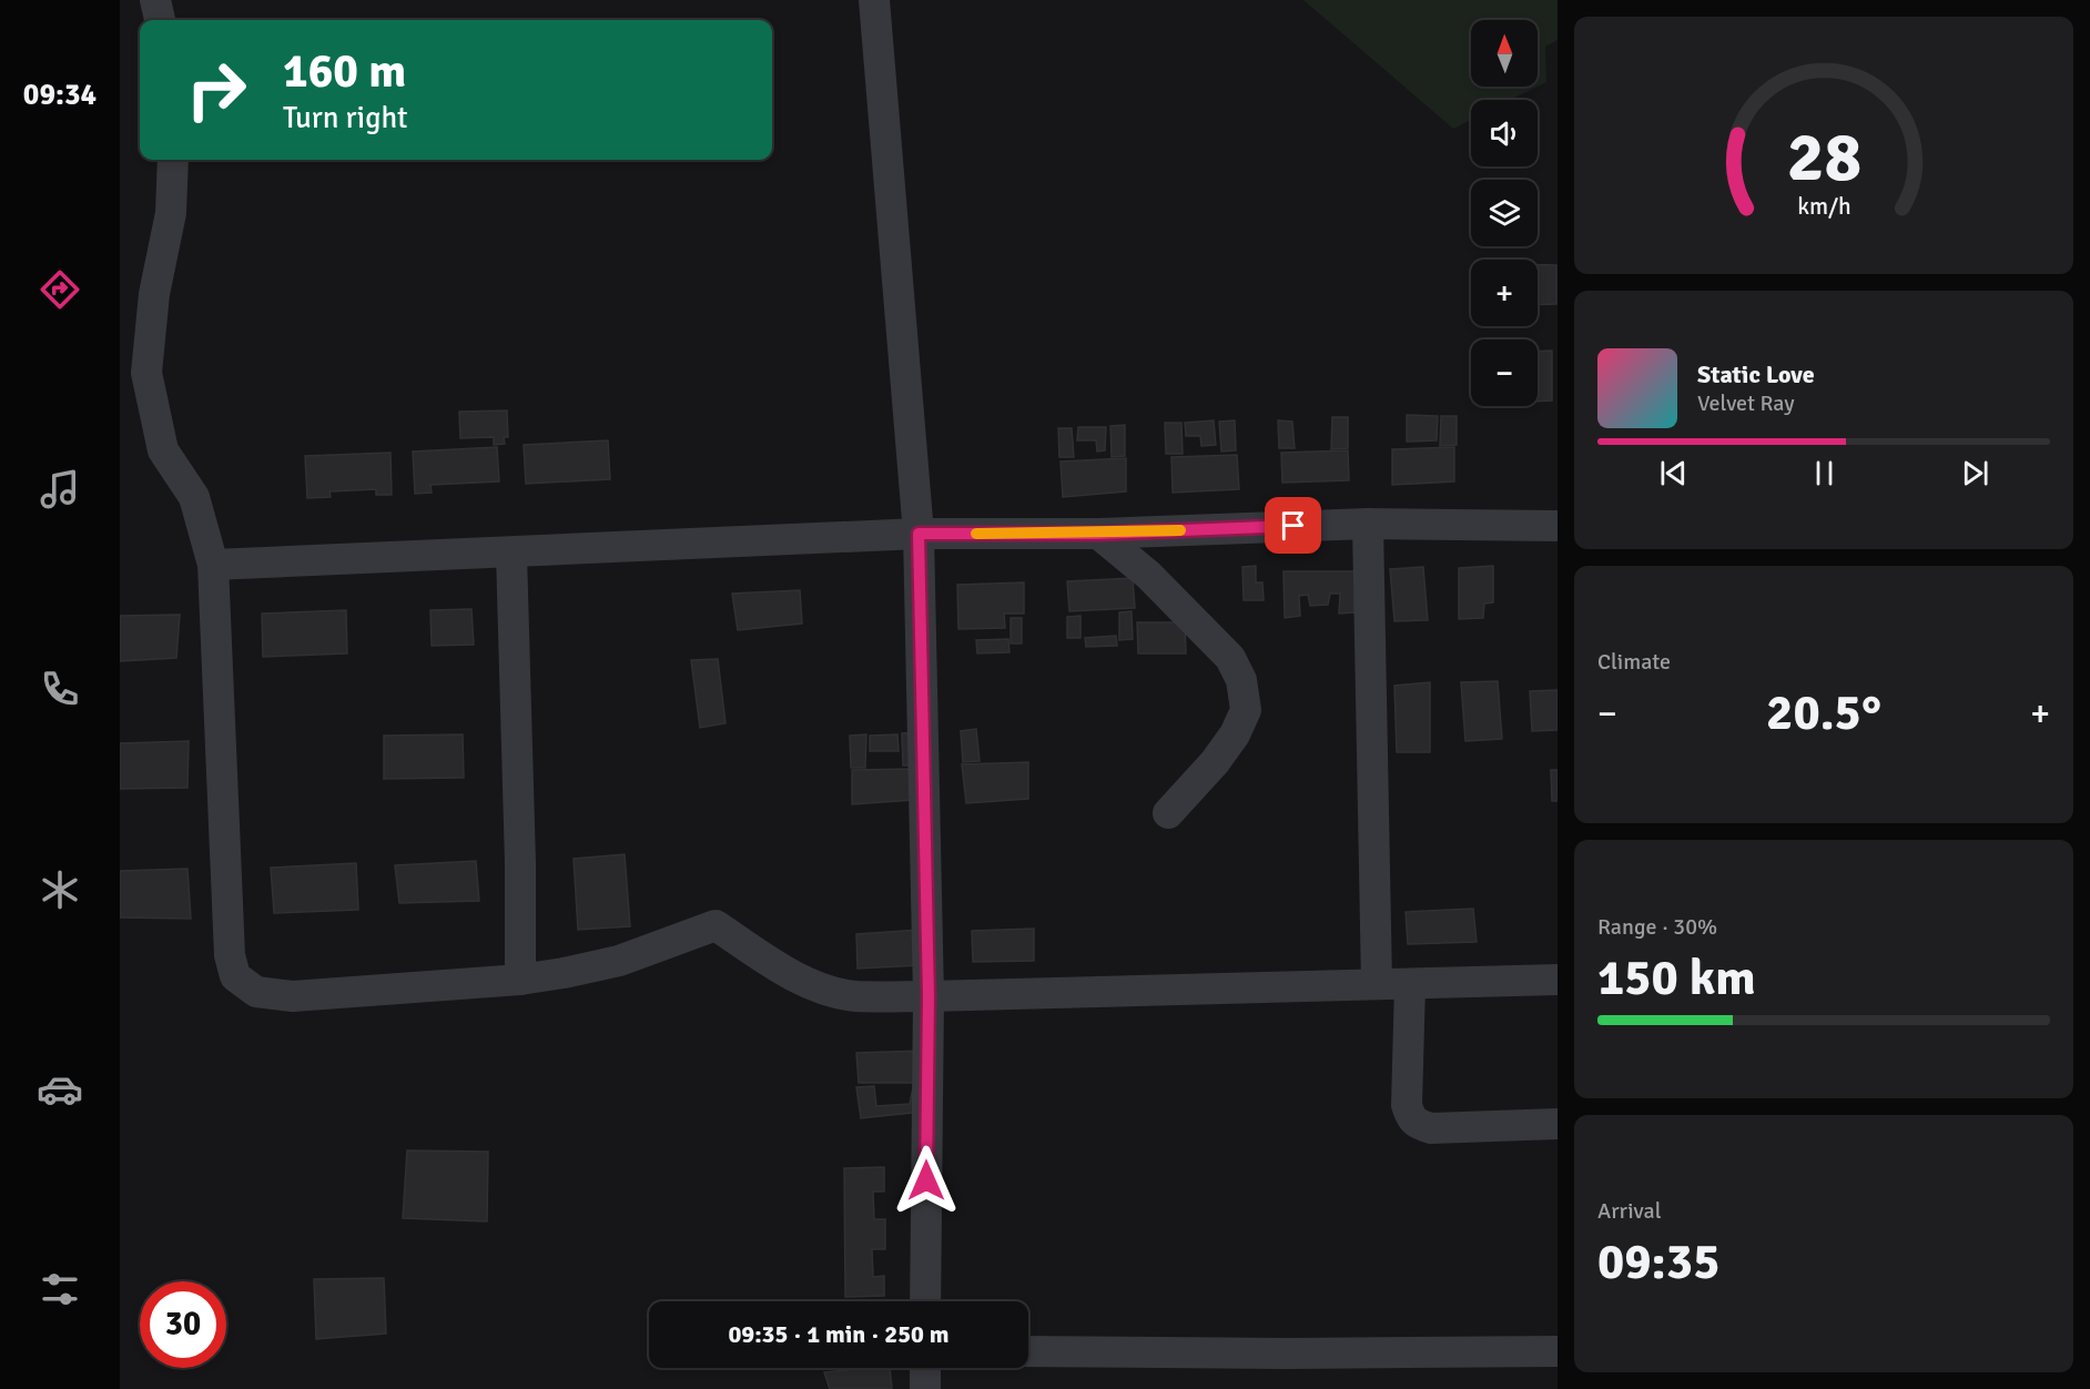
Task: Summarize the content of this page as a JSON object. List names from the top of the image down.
{
  "north": "top",
  "page": {
    "tabs": "09:34",
    "map_buttons": ["+", "−"],
    "turn": ["160 m", "Turn right"],
    "song": ["Static Love", "Velvet Ray"],
    "tile": [
      "Climate",
      ["Range · 30%", "150 km"],
      ["Arrival", "09:35"]
    ],
    "heat": ["−", "20.5°", "+"],
    "limit": "30",
    "trip": "09:35 · 1 min · 250 m",
    "gauge": ["28", "km/h"]
  }
}
